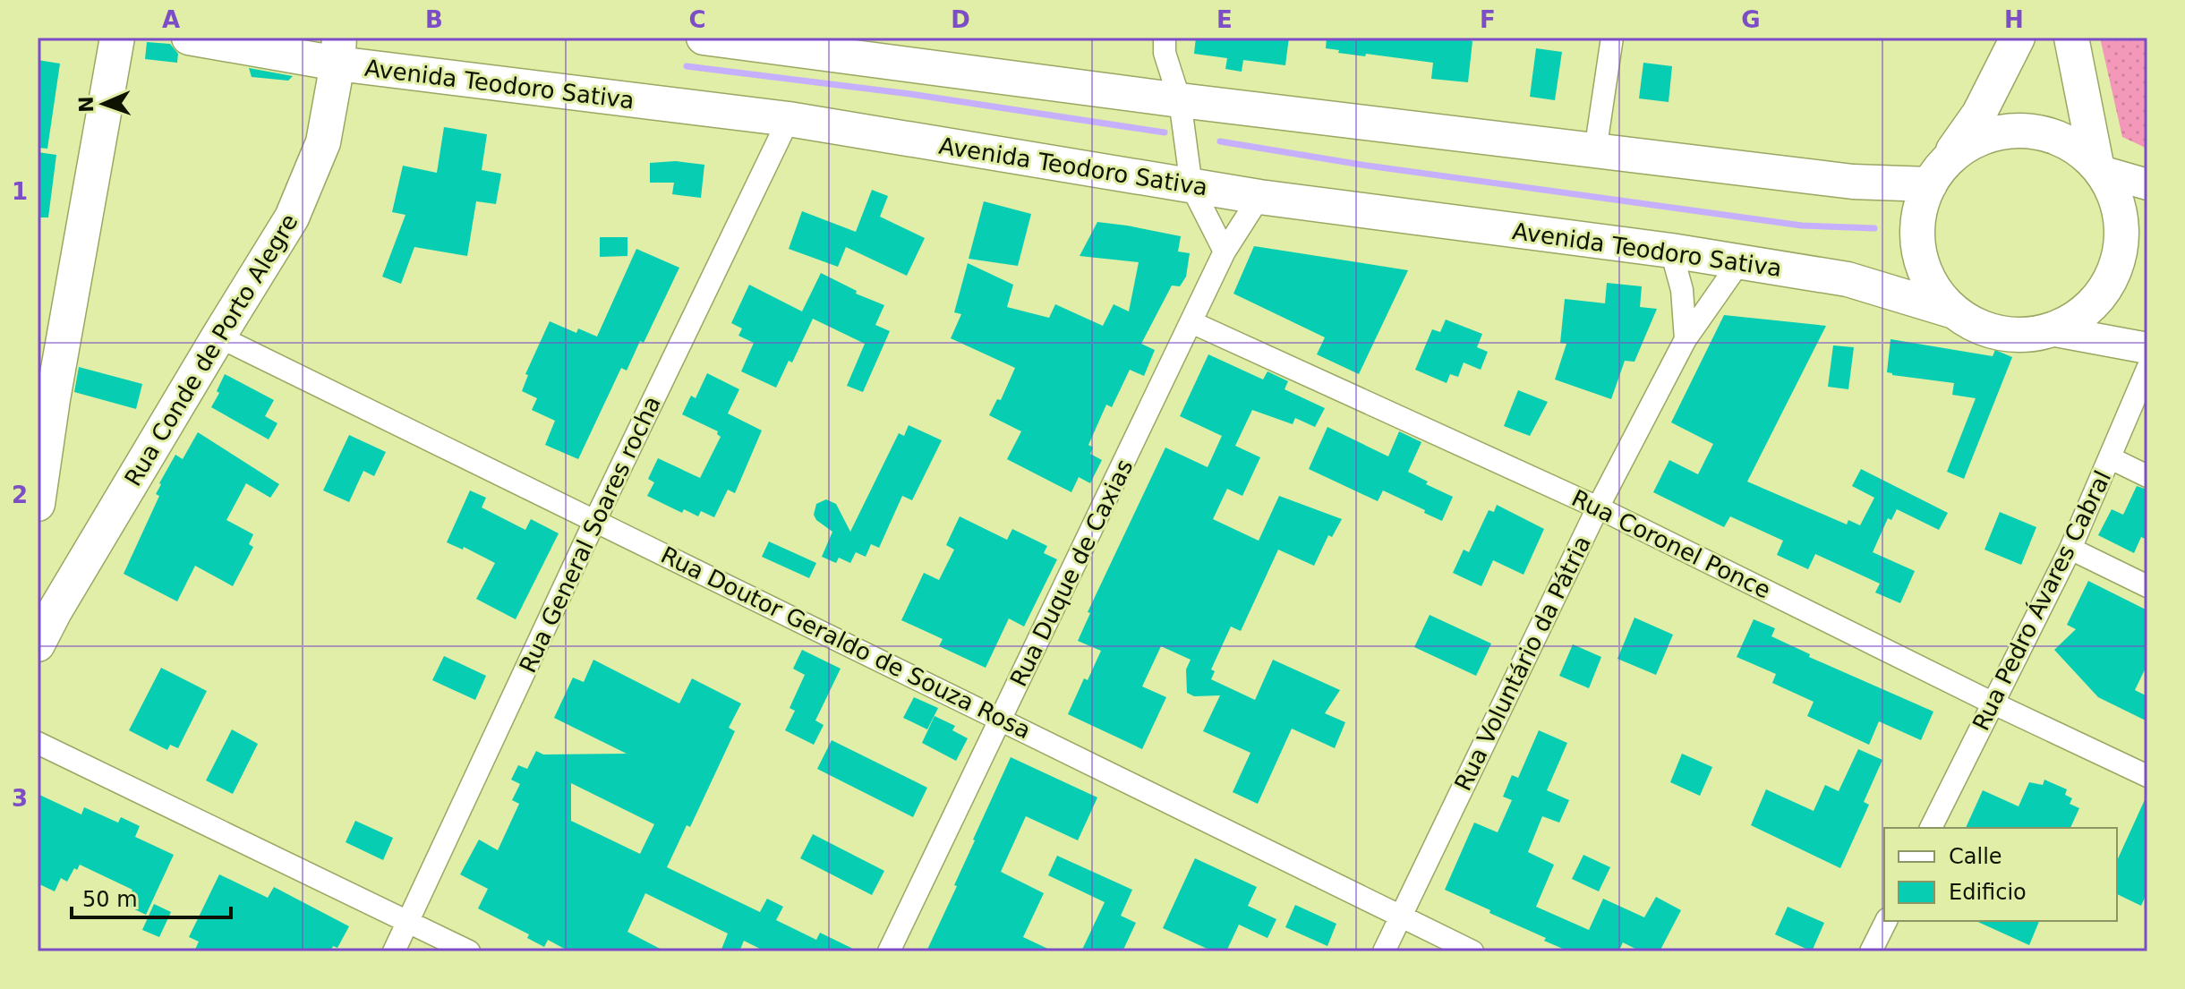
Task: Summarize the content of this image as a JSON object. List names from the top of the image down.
{
  "streets": {
    "main road": ["Avenida Teodoro Sativa", "Rua Conde de Porto Alegre"],
    "street": [
      "Rua General Soares rocha",
      "Rua Coronel Ponce",
      "Rua Duque de Caxias",
      "Rua Pedro Ávares Cabral",
      "Rua Doutor Geraldo de Souza Rosa",
      "Rua Voluntário da Pátria"
    ]
  },
  "crossings": [
    ["Avenida Teodoro Sativa", "Rua Conde de Porto Alegre"],
    ["Avenida Teodoro Sativa", "Rua General Soares rocha"],
    ["Avenida Teodoro Sativa", "Rua Duque de Caxias"],
    ["Avenida Teodoro Sativa", "Rua Voluntário da Pátria"],
    ["Rua Conde de Porto Alegre", "Rua Doutor Geraldo de Souza Rosa"],
    ["Rua General Soares rocha", "Rua Doutor Geraldo de Souza Rosa"],
    ["Rua Coronel Ponce", "Rua Duque de Caxias"],
    ["Rua Coronel Ponce", "Rua Pedro Ávares Cabral"],
    ["Rua Coronel Ponce", "Rua Voluntário da Pátria"],
    ["Rua Duque de Caxias", "Rua Doutor Geraldo de Souza Rosa"],
    ["Rua Doutor Geraldo de Souza Rosa", "Rua Voluntário da Pátria"]
  ],
  "legend": ["Calle", "Edificio"],
  "scale_bar": "50 m",
  "north": "left",
  "grid": {
    "columns": [
      "A",
      "B",
      "C",
      "D",
      "E",
      "F",
      "G",
      "H"
    ],
    "rows": ["1", "2", "3"]
  }
}
